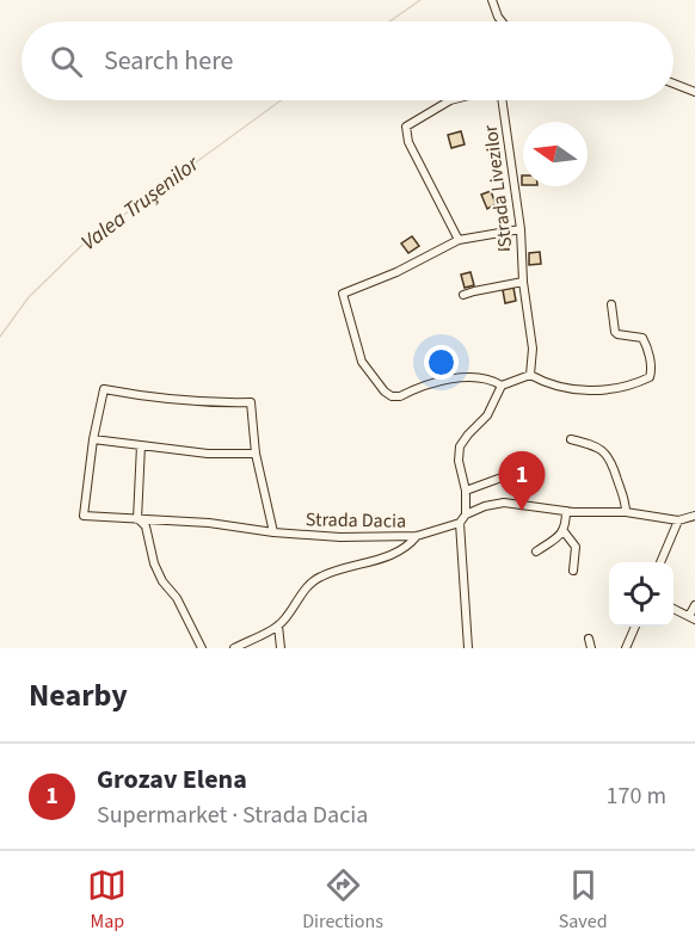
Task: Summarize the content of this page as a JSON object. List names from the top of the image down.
{
  "streets": {
    "street": ["Strada Livezilor", "Strada Dacia"]
  },
  "water": ["Valea Trușenilor"],
  "north": "left",
  "page": {
    "search": "Search here",
    "pins": "1",
    "heading": "Nearby",
    "list": [
      {
        "mark": "1",
        "name": "Grozav Elena",
        "note": "Supermarket · Strada Dacia",
        "value": "170 m"
      }
    ],
    "nav": ["Map", "Directions", "Saved"]
  }
}
